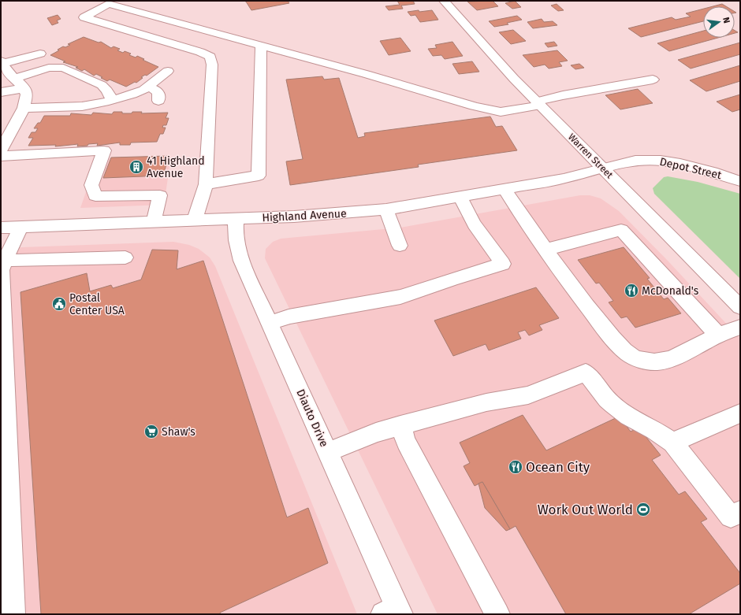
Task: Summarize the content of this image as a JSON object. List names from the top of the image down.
{
  "streets": {
    "street": [
      "Warren Street",
      "Depot Street",
      "Highland Avenue",
      "Diauto Drive"
    ]
  },
  "crossings": [
    ["Warren Street", "Depot Street"],
    ["Warren Street", "Highland Avenue"],
    ["Depot Street", "Highland Avenue"],
    ["Highland Avenue", "Diauto Drive"]
  ],
  "places": {
    "building": ["41 Highland Avenue"],
    "restaurant": ["McDonald's", "Ocean City"],
    "public building": ["Postal Center USA"],
    "supermarket": ["Shaw's"],
    "sports": ["Work Out World"]
  },
  "north": "right"
}
